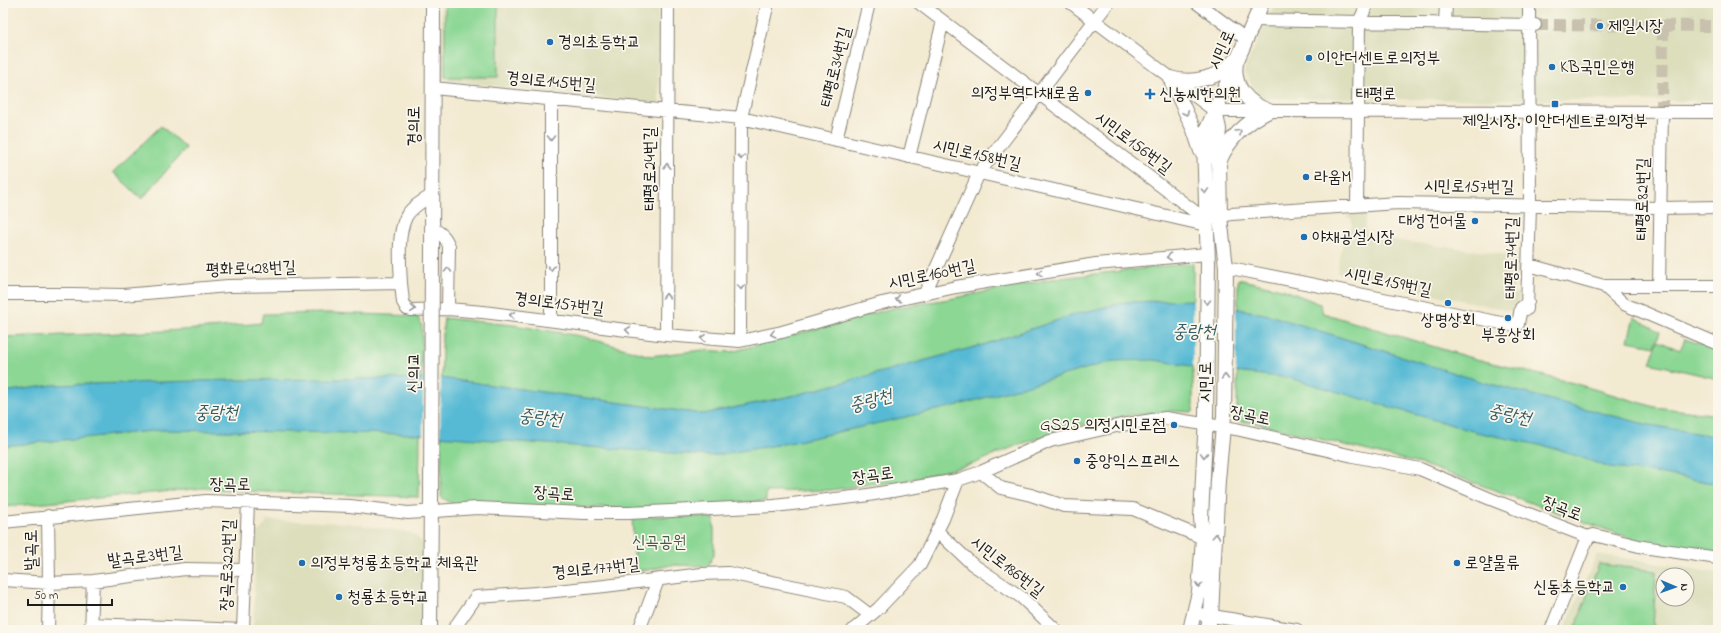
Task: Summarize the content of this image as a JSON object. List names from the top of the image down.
{
  "streets": {
    "street": [
      "시민로",
      "태평로34번길",
      "경의로145번길",
      "태평로",
      "경의로",
      "시민로156번길",
      "시민로158번길",
      "태평로24번길",
      "시민로157번길",
      "태평로82번길",
      "태평로74번길",
      "평화로428번길",
      "시민로160번길",
      "시민로159번길",
      "경의로157번길",
      "신의교",
      "장곡로",
      "발곡로",
      "발곡로3번길",
      "장곡로322번길",
      "시민로186번길",
      "경의로177번길"
    ]
  },
  "crossings": [
    ["시민로", "태평로"],
    ["시민로", "시민로156번길"],
    ["시민로", "시민로158번길"],
    ["시민로", "시민로157번길"],
    ["시민로", "시민로160번길"],
    ["시민로", "시민로159번길"],
    ["시민로", "장곡로"],
    ["태평로34번길", "시민로158번길"],
    ["경의로145번길", "경의로"],
    ["경의로145번길", "시민로158번길"],
    ["경의로145번길", "태평로24번길"],
    ["태평로", "태평로82번길"],
    ["태평로", "태평로74번길"],
    ["경의로", "신의교"],
    ["시민로156번길", "시민로158번길"],
    ["시민로158번길", "태평로24번길"],
    ["태평로24번길", "시민로160번길"],
    ["태평로24번길", "경의로157번길"],
    ["시민로157번길", "태평로82번길"],
    ["시민로157번길", "태평로74번길"],
    ["태평로74번길", "시민로159번길"],
    ["평화로428번길", "경의로157번길"],
    ["시민로160번길", "경의로157번길"],
    ["신의교", "장곡로"],
    ["장곡로", "발곡로"],
    ["장곡로", "장곡로322번길"],
    ["발곡로", "발곡로3번길"],
    ["발곡로3번길", "장곡로322번길"]
  ],
  "one_way": ["시민로160번길"],
  "water": ["중랑천"],
  "parks": ["신곡공원"],
  "places": {
    "other": [
      "제일시장",
      "경의초등학교",
      "이안더센트로의정부",
      "KB국민은행",
      "의정부역다채로움",
      "라움M",
      "대성건어물",
      "야채공설시장",
      "상명상회",
      "부흥상회",
      "GS25 의정시민로점",
      "중앙익스프레스",
      "의정부청룡초등학교 체육관",
      "로얄물류",
      "신동초등학교",
      "청룡초등학교"
    ],
    "health": ["신농씨한의원"],
    "transit": ["제일시장. 이안더센트로의정부"]
  },
  "scale_bar": "50 m",
  "north": "right"
}
